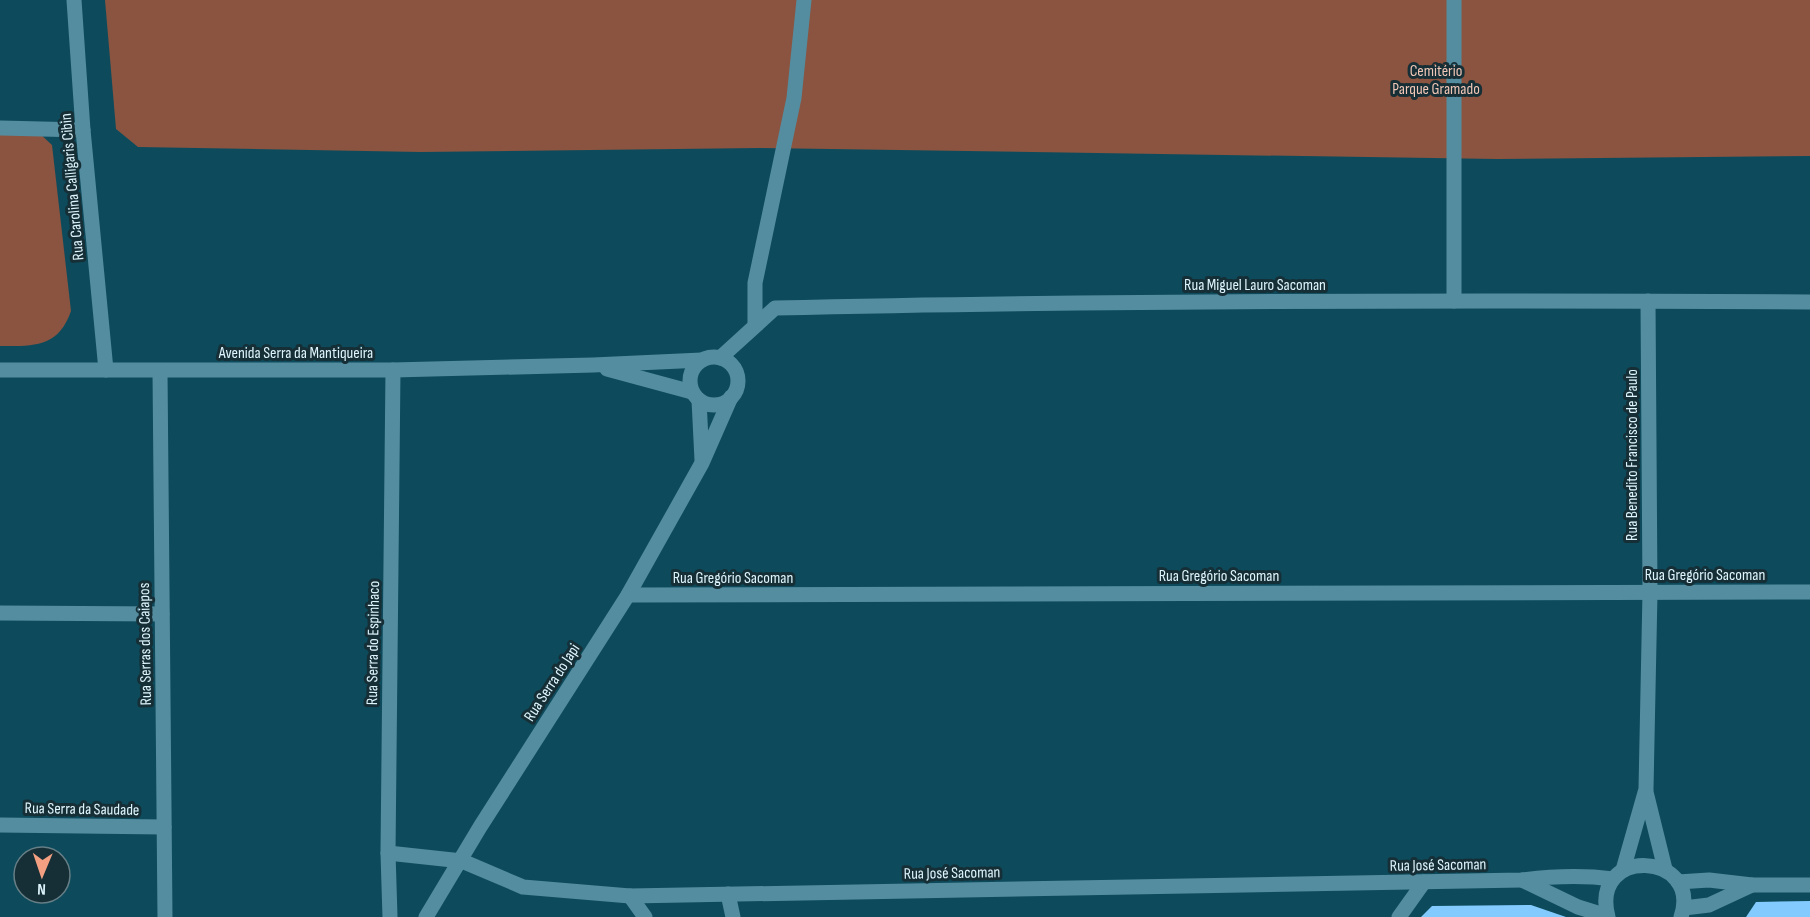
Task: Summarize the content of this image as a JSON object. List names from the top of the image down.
{
  "streets": {
    "street": [
      "Rua Carolina Calligaris Cibin",
      "Rua Miguel Lauro Sacoman",
      "Avenida Serra da Mantiqueira",
      "Rua Benedito Francisco de Paulo",
      "Rua Gregório Sacoman",
      "Rua Serra do Espinhaco",
      "Rua Serras dos Caiapos",
      "Rua Serra do Japi",
      "Rua Serra da Saudade",
      "Rua José Sacoman"
    ]
  },
  "crossings": [
    ["Rua Carolina Calligaris Cibin", "Avenida Serra da Mantiqueira"],
    ["Rua Miguel Lauro Sacoman", "Avenida Serra da Mantiqueira"],
    ["Rua Miguel Lauro Sacoman", "Rua Benedito Francisco de Paulo"],
    ["Rua Miguel Lauro Sacoman", "Rua Serra do Japi"],
    ["Avenida Serra da Mantiqueira", "Rua Serra do Espinhaco"],
    ["Avenida Serra da Mantiqueira", "Rua Serras dos Caiapos"],
    ["Avenida Serra da Mantiqueira", "Rua Serra do Japi"],
    ["Rua Benedito Francisco de Paulo", "Rua Gregório Sacoman"],
    ["Rua Benedito Francisco de Paulo", "Rua José Sacoman"],
    ["Rua Gregório Sacoman", "Rua Serra do Japi"],
    ["Rua Serra do Espinhaco", "Rua José Sacoman"],
    ["Rua Serras dos Caiapos", "Rua Serra da Saudade"],
    ["Rua Serra do Japi", "Rua José Sacoman"]
  ],
  "parks": ["Cemitério Parque Gramado"],
  "north": "bottom"
}
